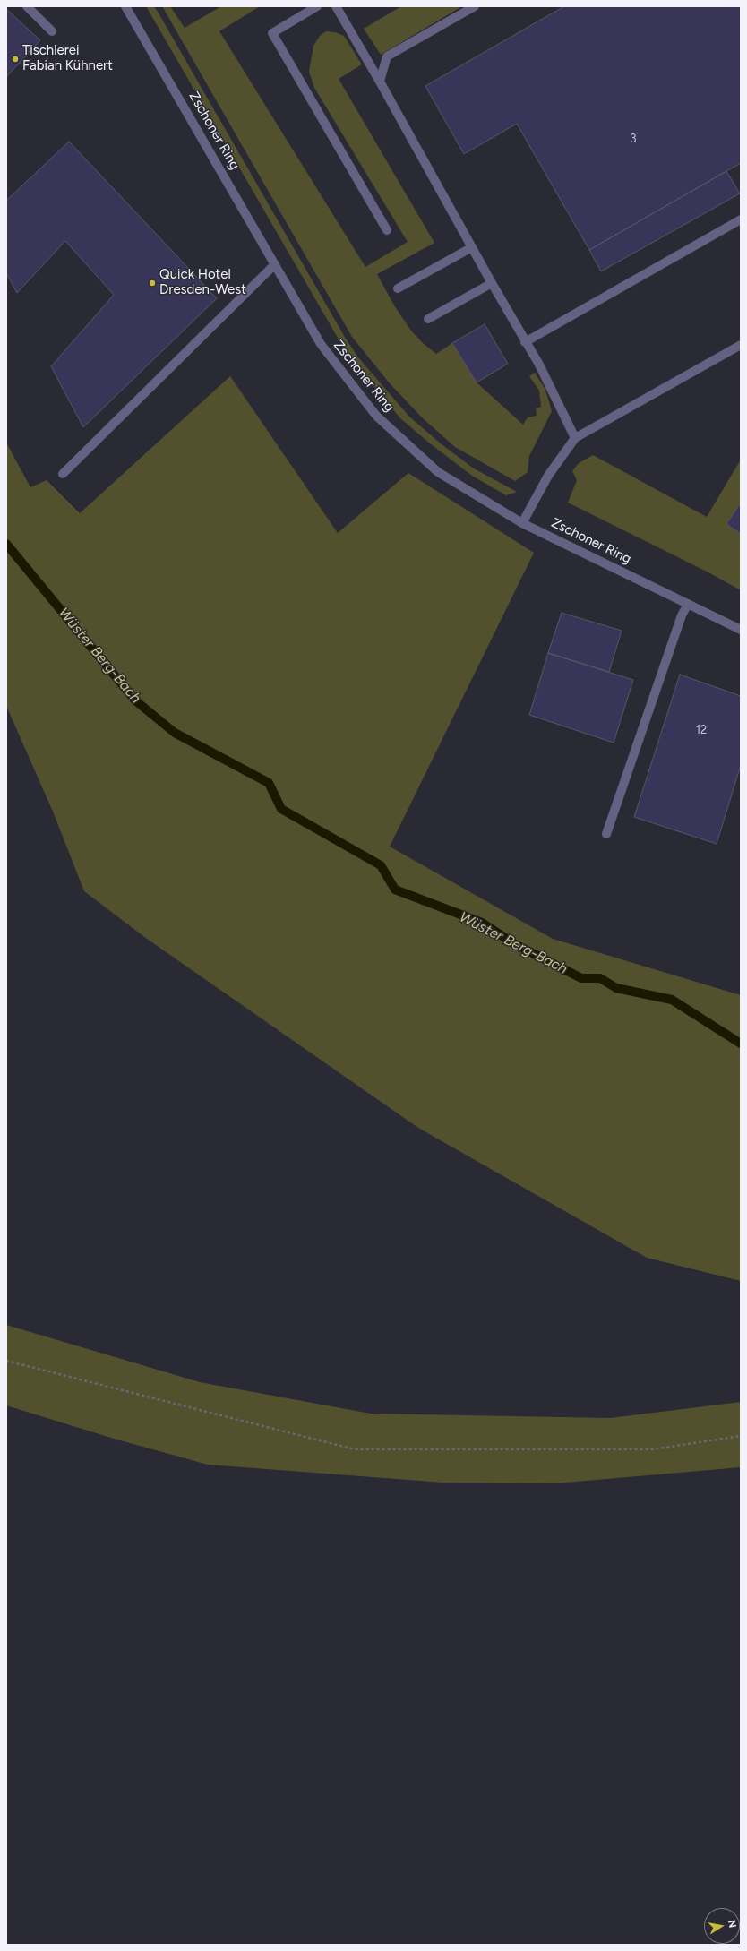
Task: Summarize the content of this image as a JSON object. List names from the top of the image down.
{
  "streets": {
    "street": ["Zschoner Ring"]
  },
  "water": ["Wüster Berg-Bach"],
  "places": ["Tischlerei Fabian Kühnert", "Quick Hotel Dresden-West"],
  "house_numbers": ["3", "12"],
  "north": "right"
}
